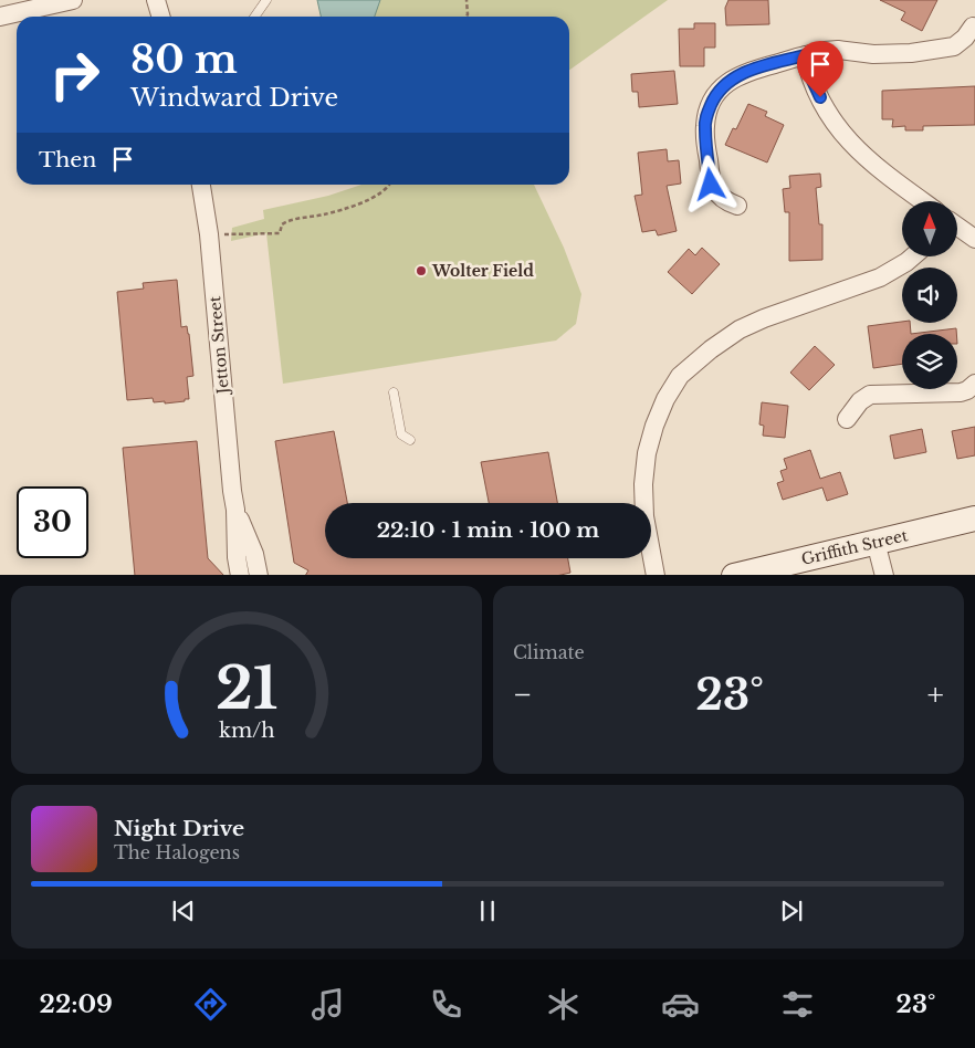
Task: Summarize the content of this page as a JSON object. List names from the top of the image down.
{
  "streets": {
    "main road": ["Griffith Street"],
    "street": ["Jetton Street"]
  },
  "places": ["Wolter Field"],
  "north": "top",
  "page": {
    "turn": ["80 m", "Windward Drive"],
    "then": "Then",
    "limit": "30",
    "trip": "22:10 · 1 min · 100 m",
    "tile": "Climate",
    "heat": ["−", "23°", "+"],
    "song": ["Night Drive", "The Halogens"],
    "tabs": ["22:09", "23°"],
    "gauge": ["21", "km/h"]
  }
}
